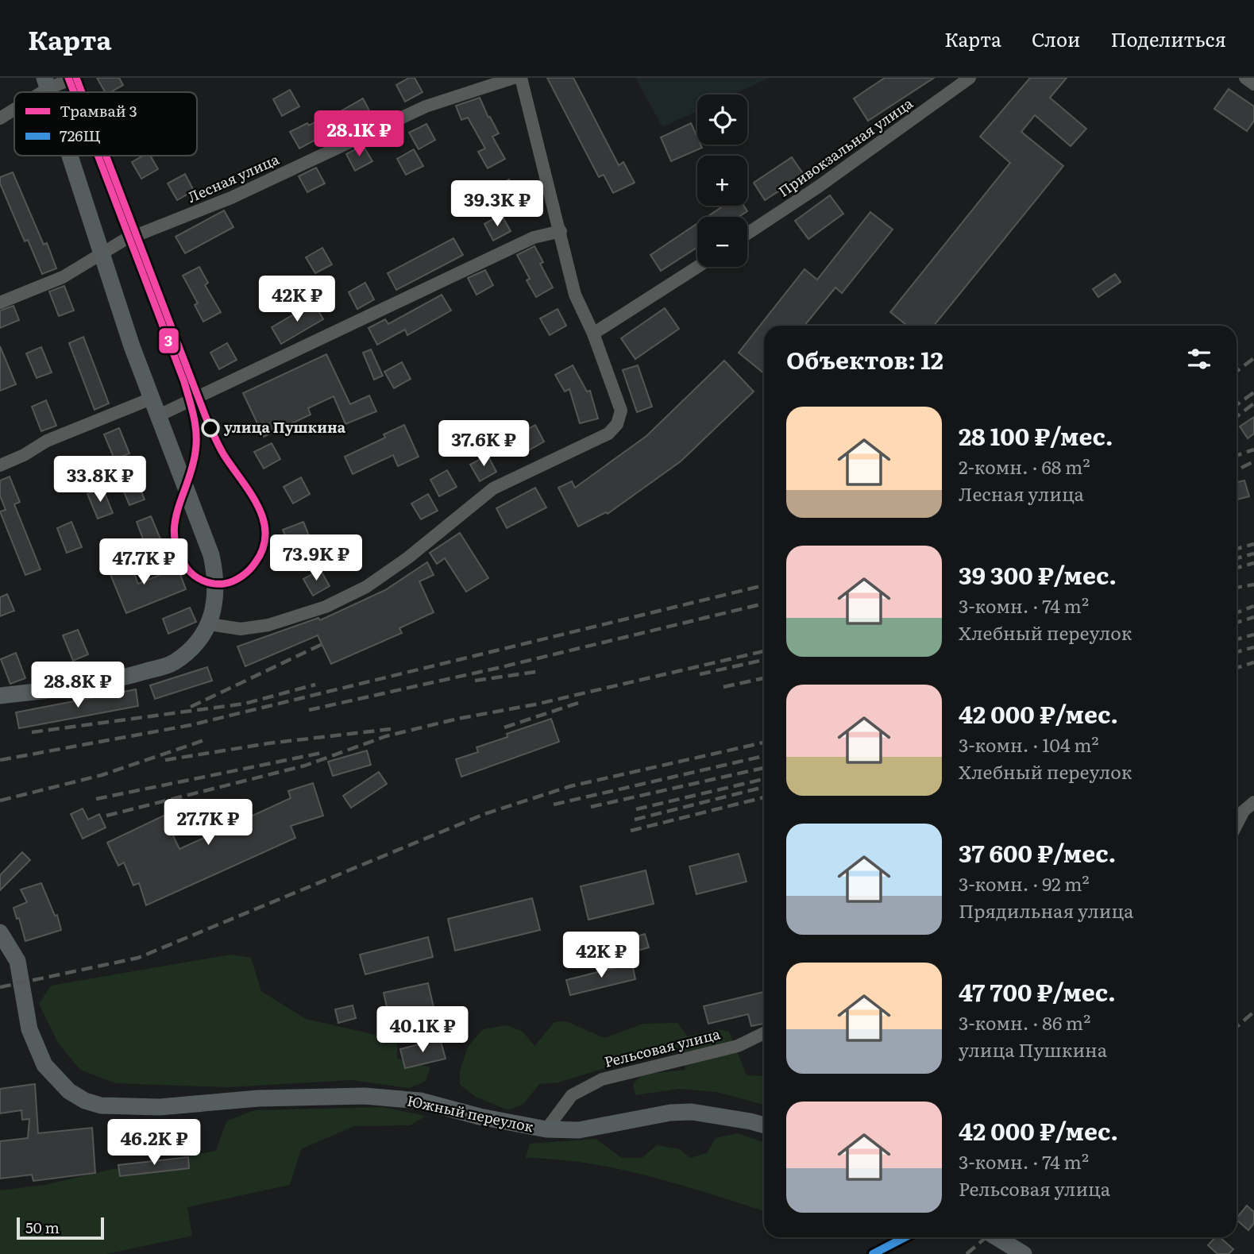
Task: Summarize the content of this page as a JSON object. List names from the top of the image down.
{
  "streets": {
    "street": [
      "Привокзальная улица",
      "Лесная улица",
      "Рельсовая улица",
      "Южный переулок"
    ]
  },
  "crossings": [
    ["Рельсовая улица", "Южный переулок"]
  ],
  "places": ["улица Пушкина"],
  "lines": ["tram line 3", "transit line 726Щ"],
  "legend": ["Трамвай 3", "726Щ"],
  "scale_bar": "50 m",
  "page": {
    "header": "Карта",
    "nav": ["Карта", "Слои", "Поделиться"],
    "map_buttons": ["+", "−"],
    "price": [
      "28.1K ₽",
      "39.3K ₽",
      "42K ₽",
      "37.6K ₽",
      "33.8K ₽",
      "73.9K ₽",
      "47.7K ₽",
      "28.8K ₽",
      "27.7K ₽",
      "42K ₽",
      "40.1K ₽",
      "46.2K ₽"
    ],
    "heading": "Объектов: 12",
    "list": [
      {
        "name": "28 100 ₽/мес.",
        "note": "2-комн. · 68 m² · Лесная улица"
      },
      {
        "name": "39 300 ₽/мес.",
        "note": "3-комн. · 74 m² · Хлебный переулок"
      },
      {
        "name": "42 000 ₽/мес.",
        "note": "3-комн. · 104 m² · Хлебный переулок"
      },
      {
        "name": "37 600 ₽/мес.",
        "note": "3-комн. · 92 m² · Прядильная улица"
      },
      {
        "name": "47 700 ₽/мес.",
        "note": "3-комн. · 86 m² · улица Пушкина"
      },
      {
        "name": "42 000 ₽/мес.",
        "note": "3-комн. · 74 m² · Рельсовая улица"
      }
    ],
    "scale": "50 m"
  }
}
